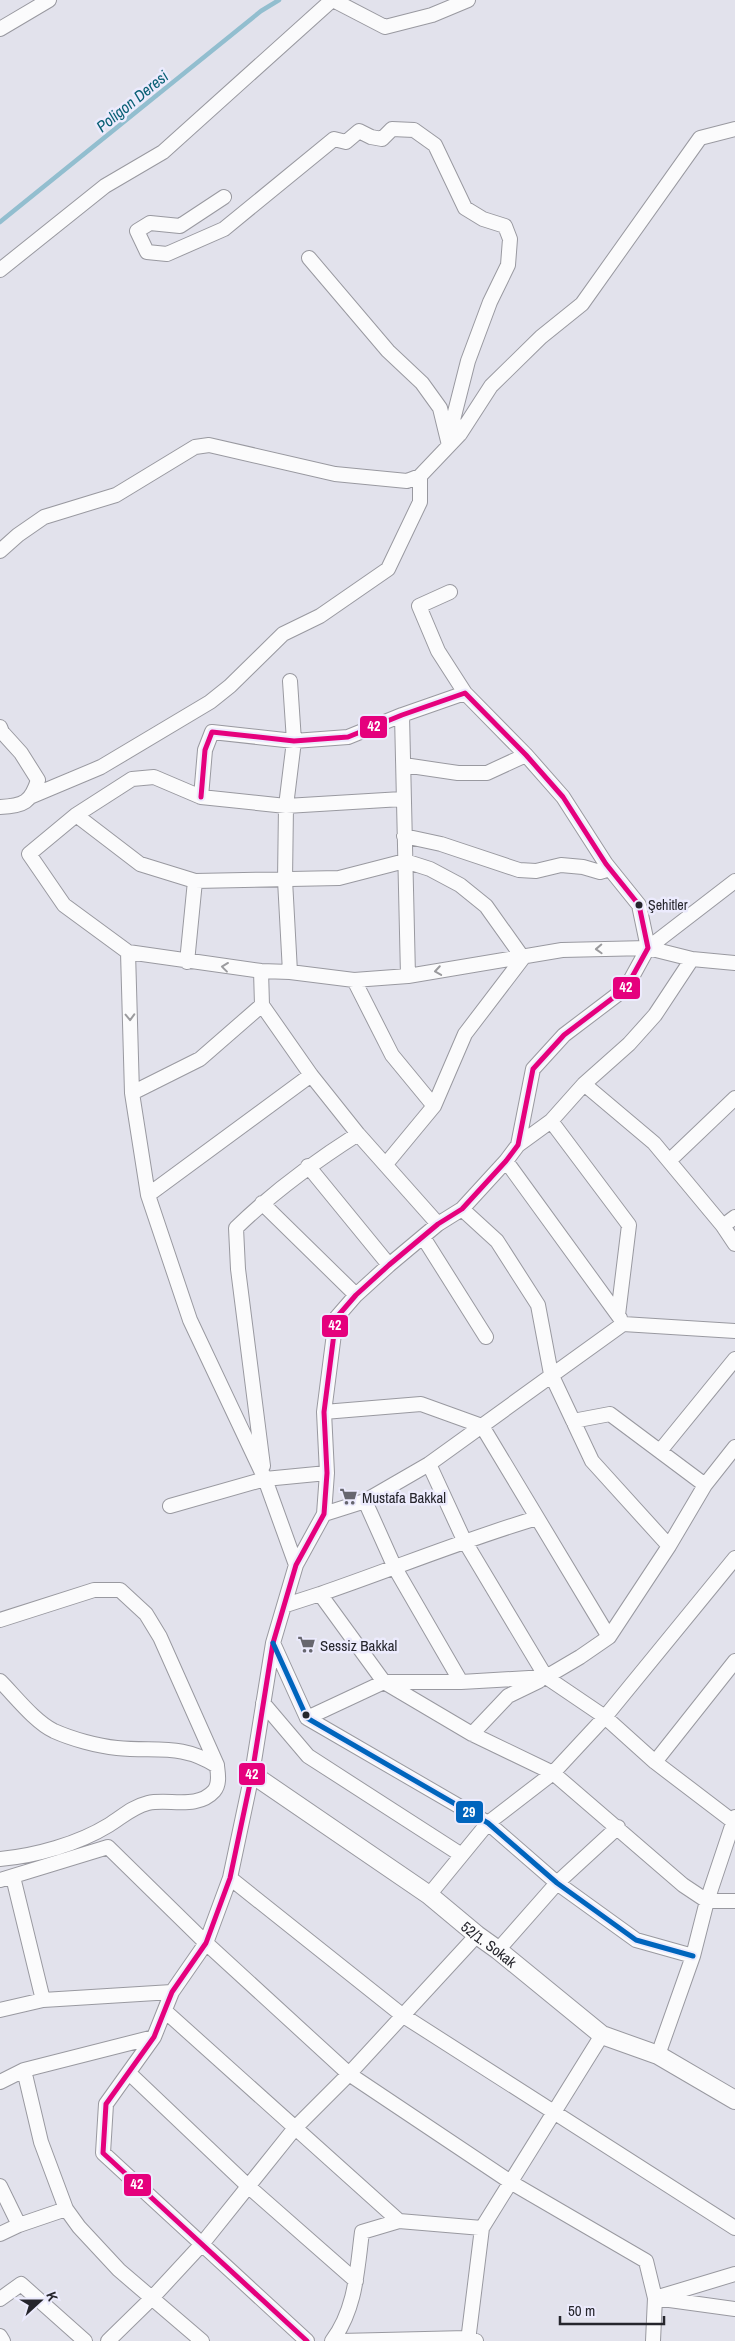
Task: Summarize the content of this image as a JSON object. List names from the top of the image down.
{
  "streets": {
    "main road": ["52/1. Sokak"]
  },
  "water": ["Poligon Deresi"],
  "places": {
    "other": ["Şehitler"],
    "supermarket": ["Mustafa Bakkal", "Sessiz Bakkal"]
  },
  "lines": ["transit line 42", "transit line 29"],
  "scale_bar": "50 m",
  "north": "right"
}
